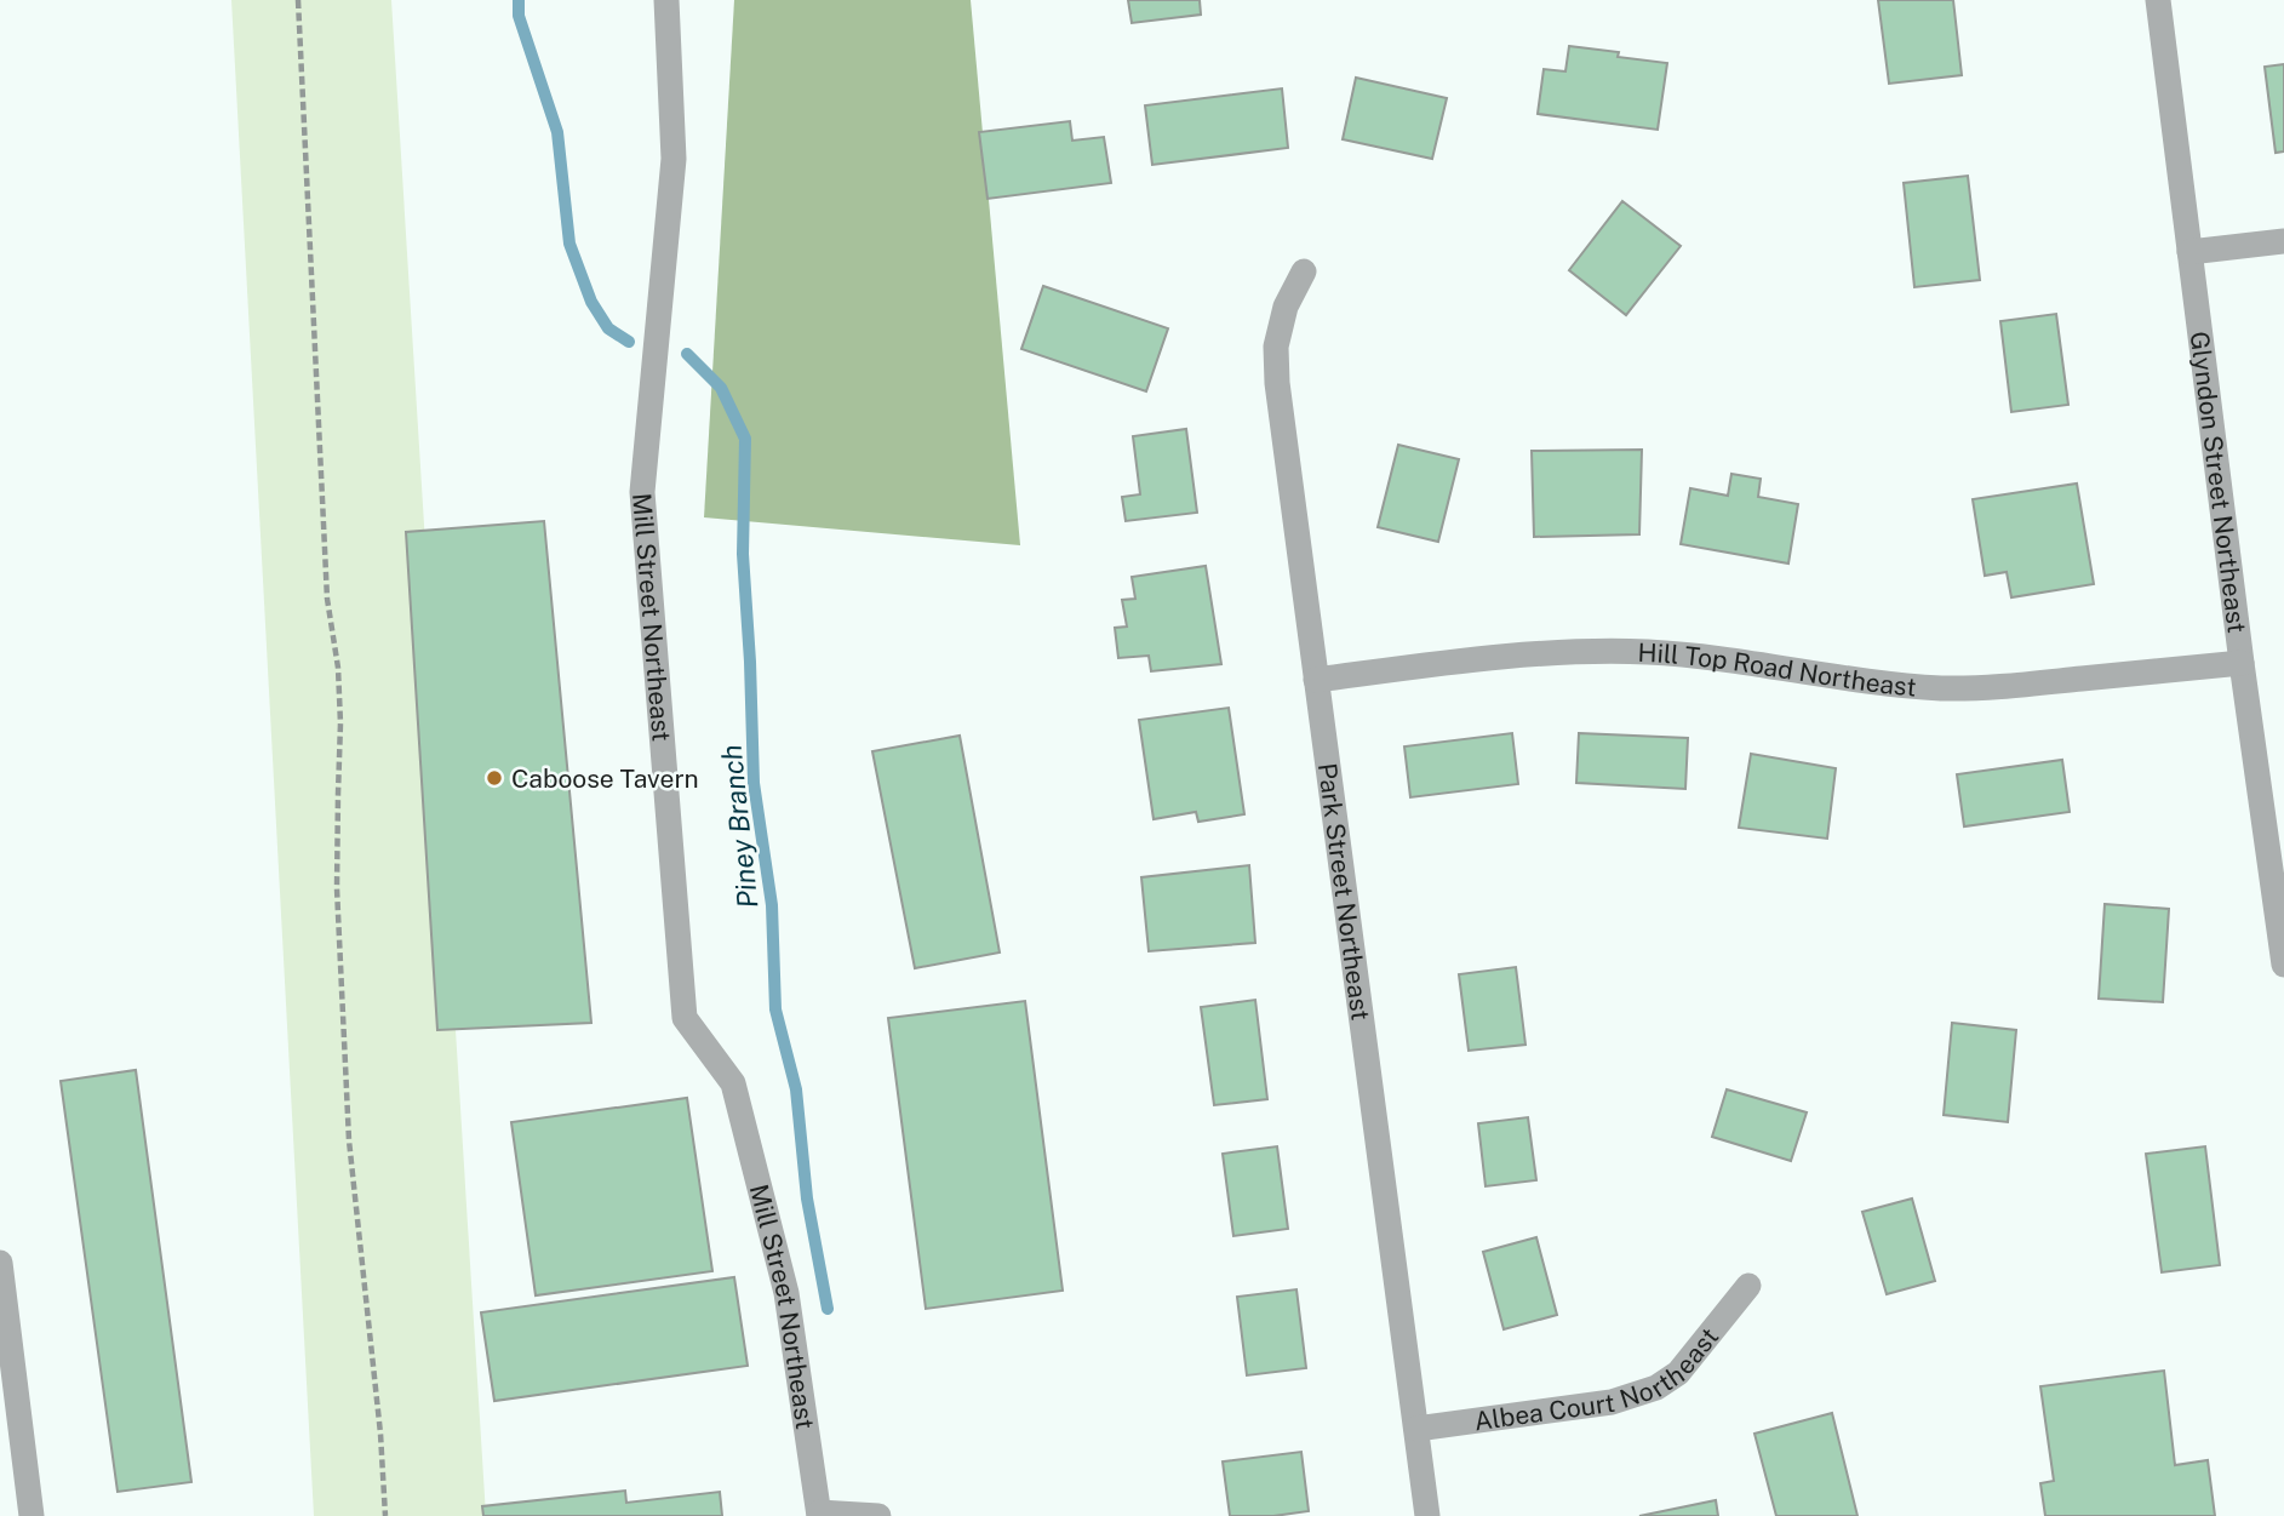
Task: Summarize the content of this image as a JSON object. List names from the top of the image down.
{
  "streets": {
    "street": [
      "Glyndon Street Northeast",
      "Mill Street Northeast",
      "Hill Top Road Northeast",
      "Park Street Northeast",
      "Albea Court Northeast"
    ]
  },
  "crossings": [
    ["Glyndon Street Northeast", "Hill Top Road Northeast"],
    ["Hill Top Road Northeast", "Park Street Northeast"],
    ["Park Street Northeast", "Albea Court Northeast"]
  ],
  "water": ["Piney Branch"],
  "places": ["Caboose Tavern"]
}
